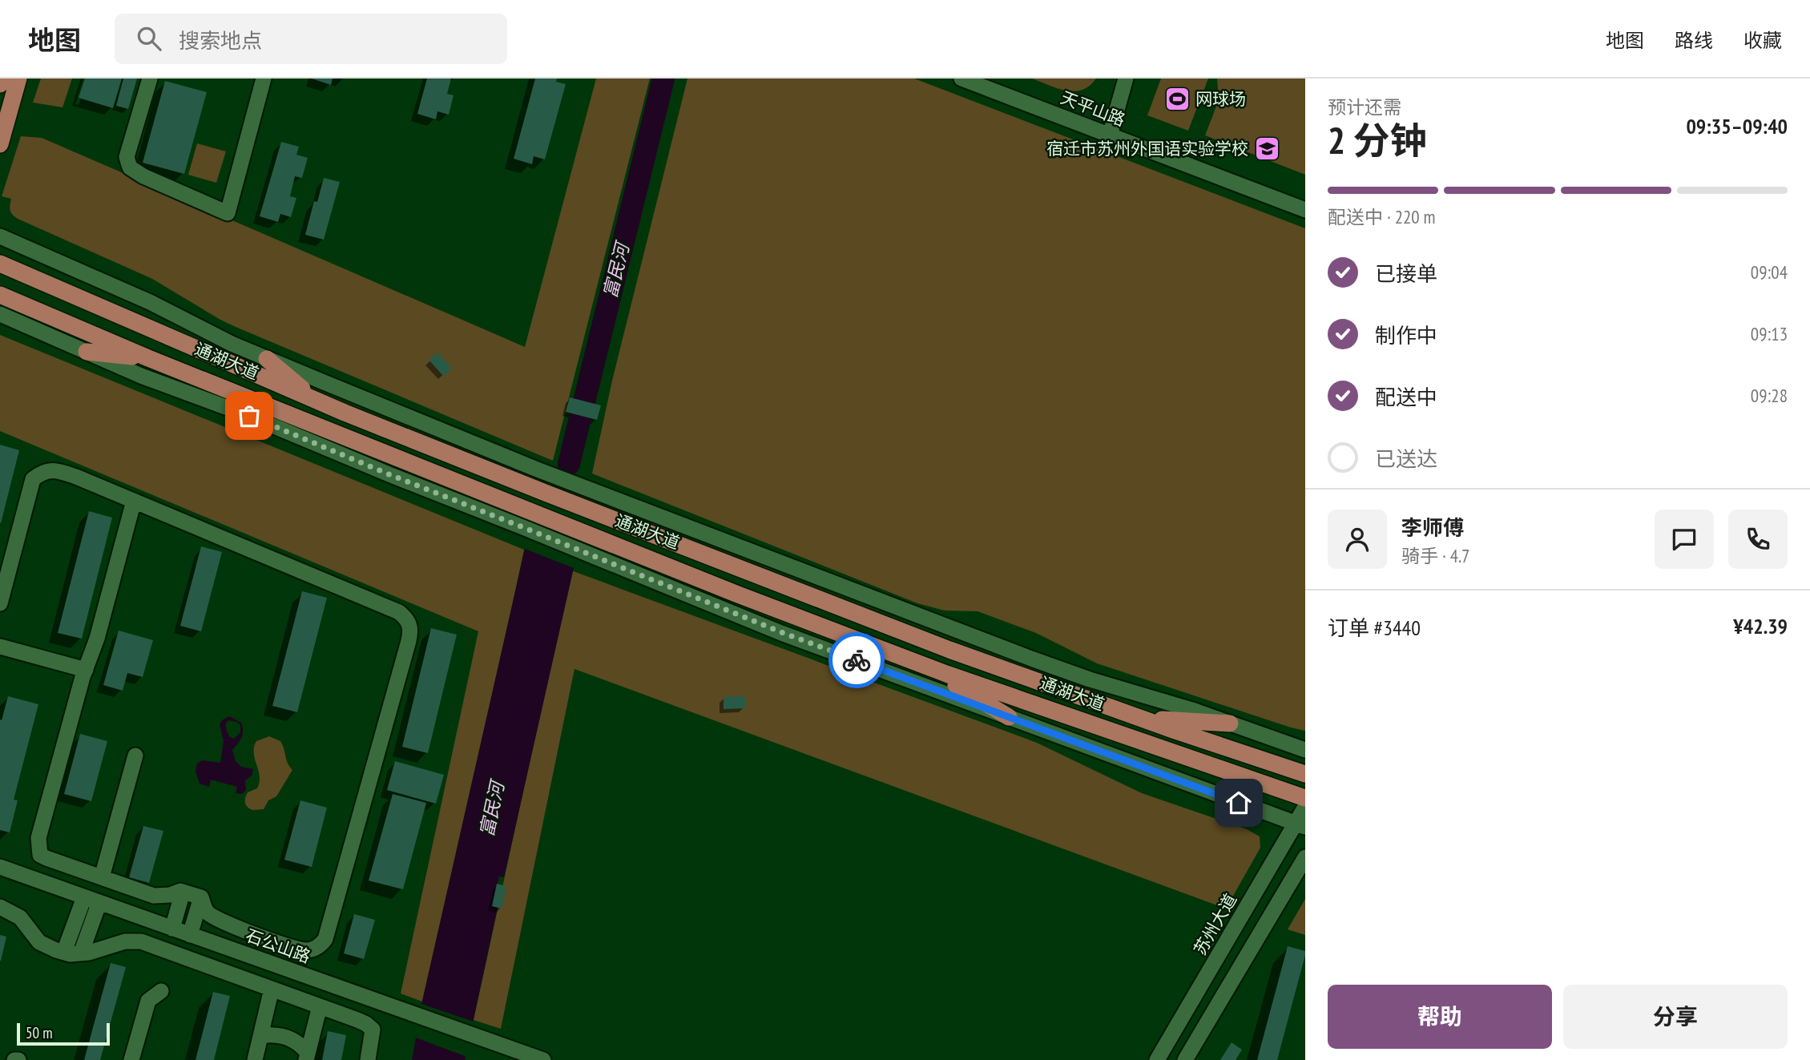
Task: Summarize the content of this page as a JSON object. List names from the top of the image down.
{
  "streets": {
    "main road": ["通湖大道"],
    "street": ["天平山路", "苏州大道", "石公山路"]
  },
  "water": ["富民河"],
  "places": {
    "sports": ["网球场"],
    "school or university": ["宿迁市苏州外国语实验学校"]
  },
  "scale_bar": "50 m",
  "page": {
    "header": "地图",
    "search": "搜索地点",
    "nav": ["地图", "路线", "收藏"],
    "heading": ["2 分钟", "预计还需", "09:35–09:40"],
    "panel": [
      "李师傅",
      "骑手 · 4.7",
      "订单 #3440",
      "¥42.39"
    ],
    "bar": "配送中 · 220 m",
    "list": [
      ["已接单", "09:04"],
      ["制作中", "09:13"],
      ["配送中", "09:28"],
      "已送达"
    ],
    "buttons": ["帮助", "分享"],
    "scale": "50 m"
  }
}
